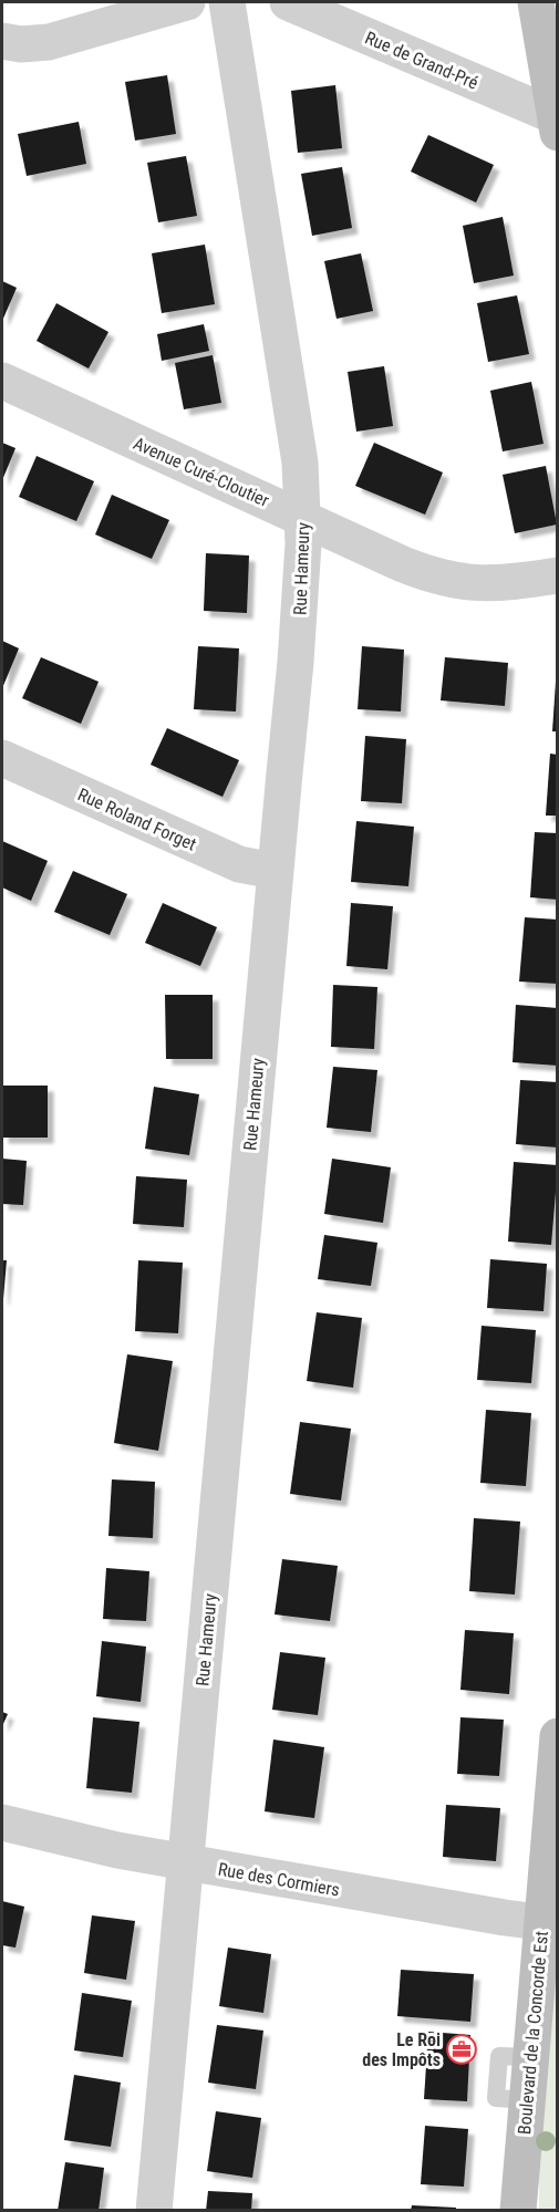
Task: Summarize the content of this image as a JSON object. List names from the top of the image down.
{
  "streets": {
    "street": [
      "Rue de Grand-Pré",
      "Avenue Curé-Cloutier",
      "Rue Hameury",
      "Rue Roland Forget",
      "Rue des Cormiers",
      "Boulevard de la Concorde Est"
    ]
  },
  "crossings": [
    ["Avenue Curé-Cloutier", "Rue Hameury"],
    ["Rue Hameury", "Rue Roland Forget"],
    ["Rue Hameury", "Rue des Cormiers"],
    ["Rue des Cormiers", "Boulevard de la Concorde Est"]
  ],
  "places": {
    "office": ["Le Roi des Impôts"]
  }
}
